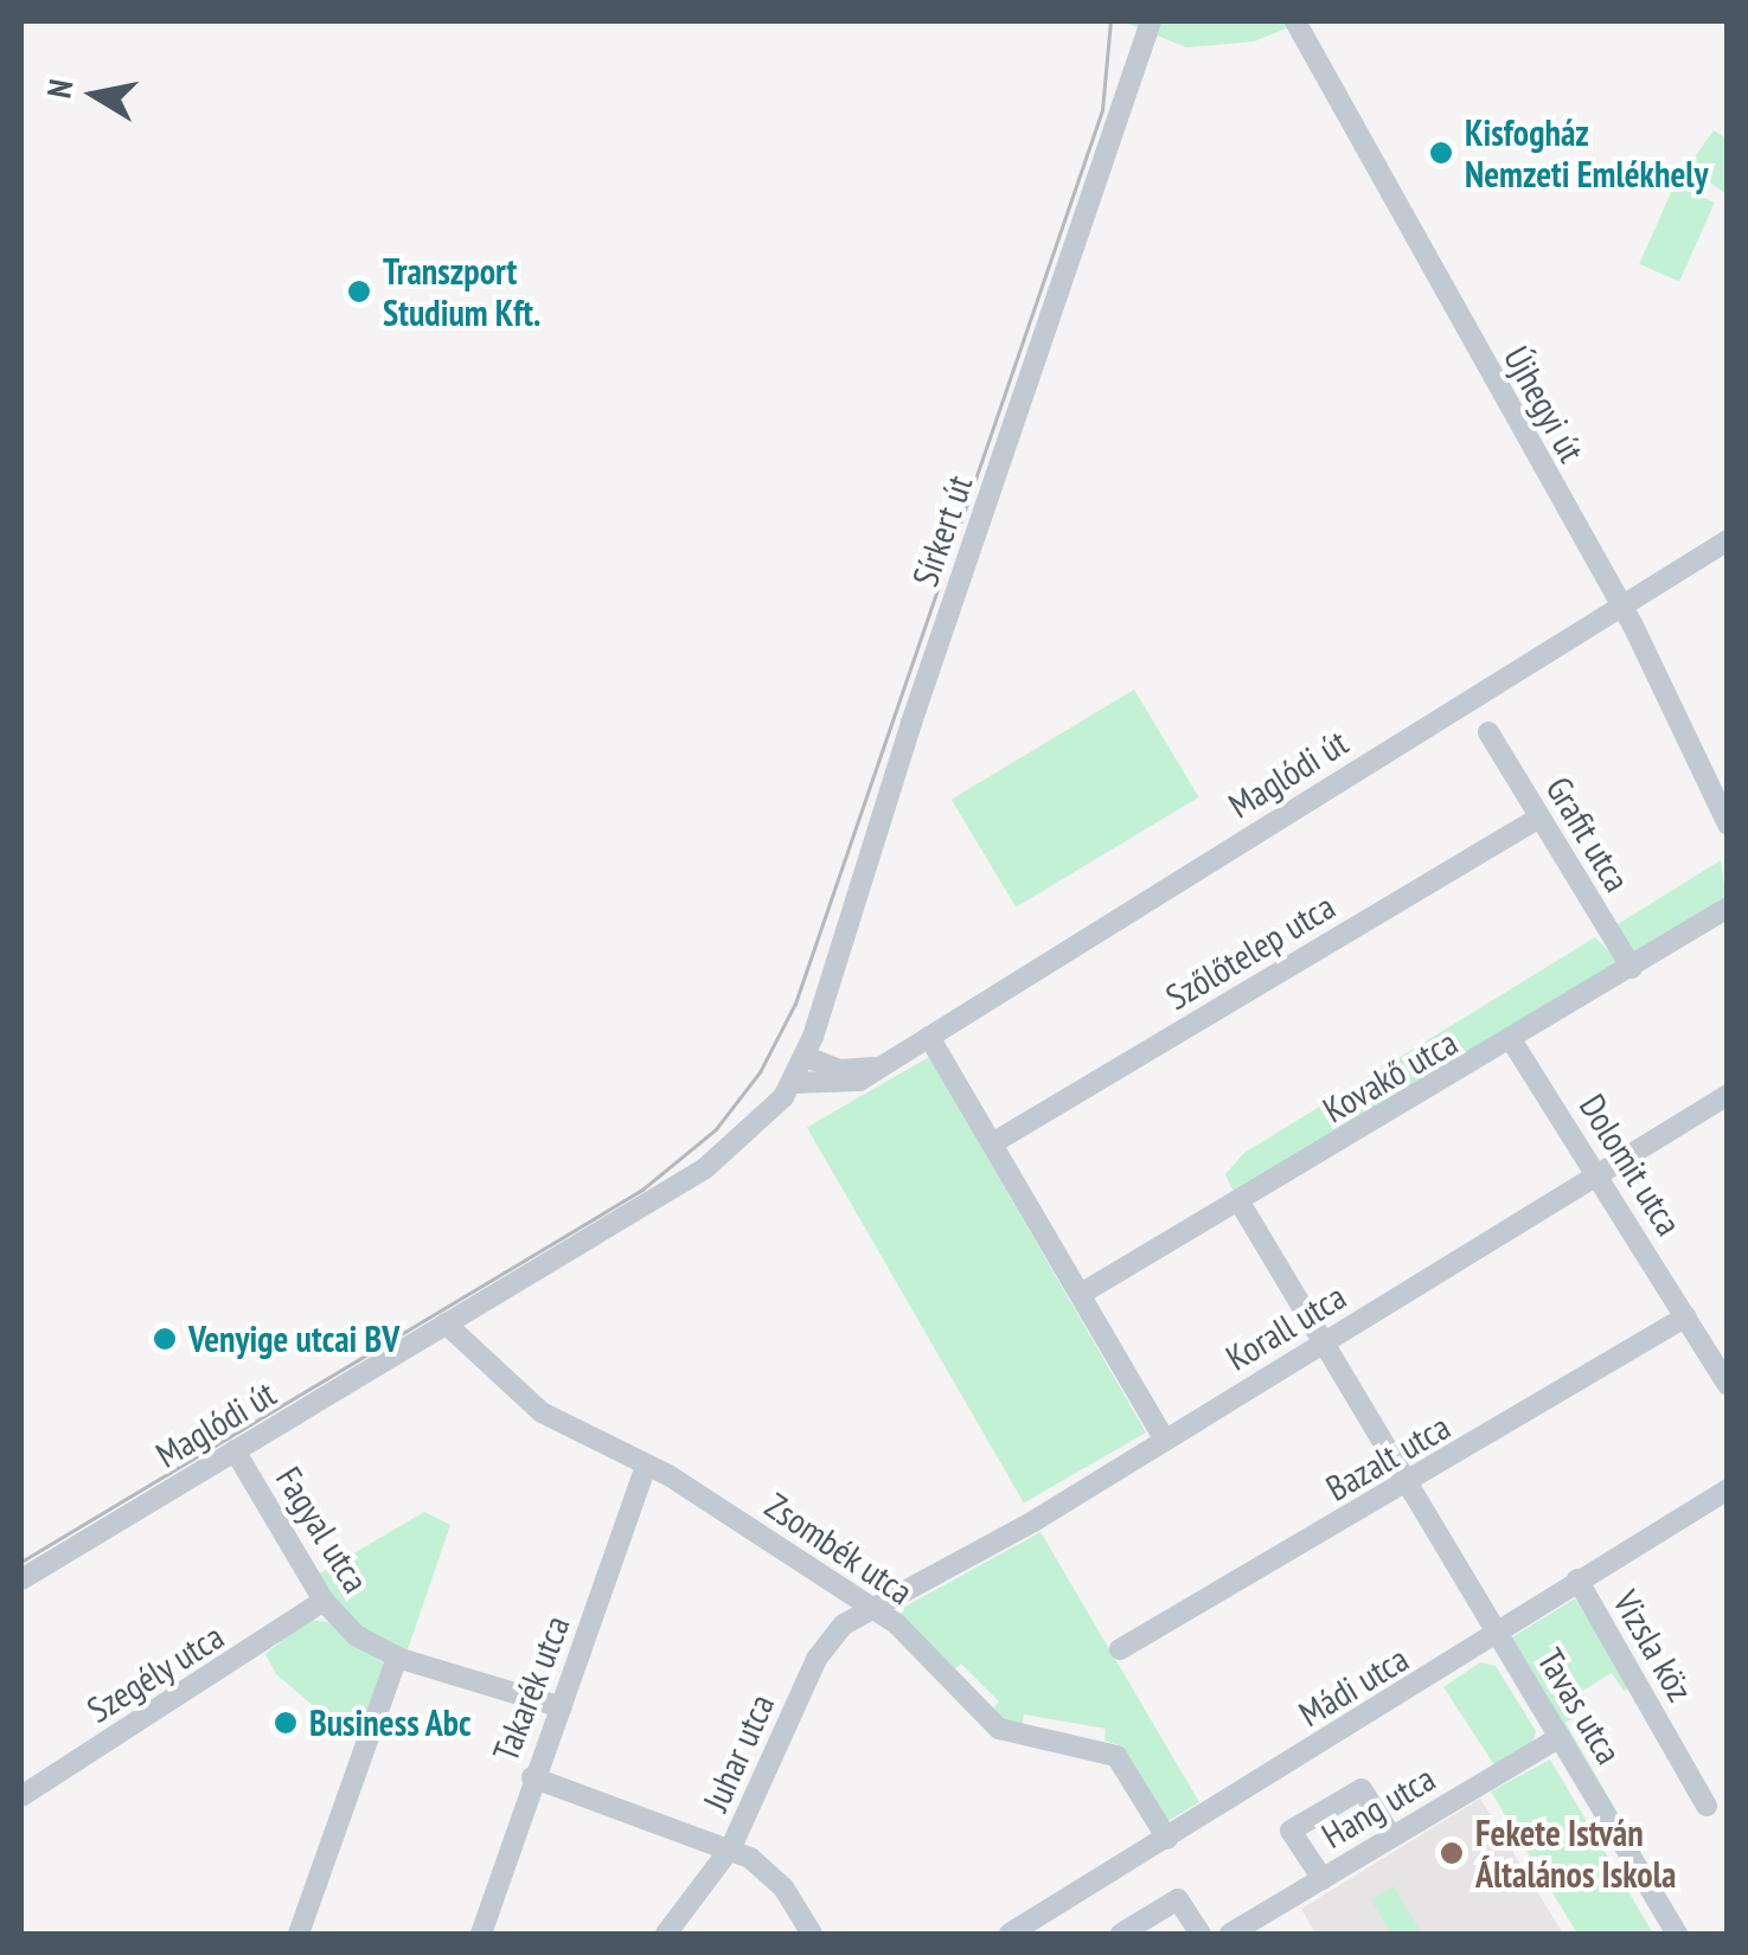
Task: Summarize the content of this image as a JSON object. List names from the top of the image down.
{
  "streets": {
    "street": [
      "Újhegyi út",
      "Sírkert út",
      "Maglódi út",
      "Grafit utca",
      "Szőlőtelep utca",
      "Kovakő utca",
      "Dolomit utca",
      "Korall utca",
      "Bazalt utca",
      "Fagyal utca",
      "Zsombék utca",
      "Vizsla köz",
      "Szegély utca",
      "Mádi utca",
      "Takarék utca",
      "Tavas utca",
      "Juhar utca",
      "Hang utca"
    ]
  },
  "crossings": [
    ["Újhegyi út", "Maglódi út"],
    ["Sírkert út", "Maglódi út"],
    ["Maglódi út", "Fagyal utca"],
    ["Maglódi út", "Zsombék utca"],
    ["Grafit utca", "Szőlőtelep utca"],
    ["Grafit utca", "Kovakő utca"],
    ["Kovakő utca", "Dolomit utca"],
    ["Kovakő utca", "Tavas utca"],
    ["Dolomit utca", "Korall utca"],
    ["Dolomit utca", "Bazalt utca"],
    ["Korall utca", "Zsombék utca"],
    ["Korall utca", "Tavas utca"],
    ["Korall utca", "Juhar utca"],
    ["Bazalt utca", "Tavas utca"],
    ["Fagyal utca", "Szegély utca"],
    ["Fagyal utca", "Takarék utca"],
    ["Zsombék utca", "Mádi utca"],
    ["Zsombék utca", "Takarék utca"],
    ["Zsombék utca", "Juhar utca"],
    ["Vizsla köz", "Mádi utca"],
    ["Mádi utca", "Tavas utca"],
    ["Tavas utca", "Hang utca"]
  ],
  "places": [
    "Kisfogház Nemzeti Emlékhely",
    "Transzport Studium Kft.",
    "Venyige utcai BV",
    "Business Abc",
    "Fekete István Általános Iskola"
  ],
  "north": "left"
}
